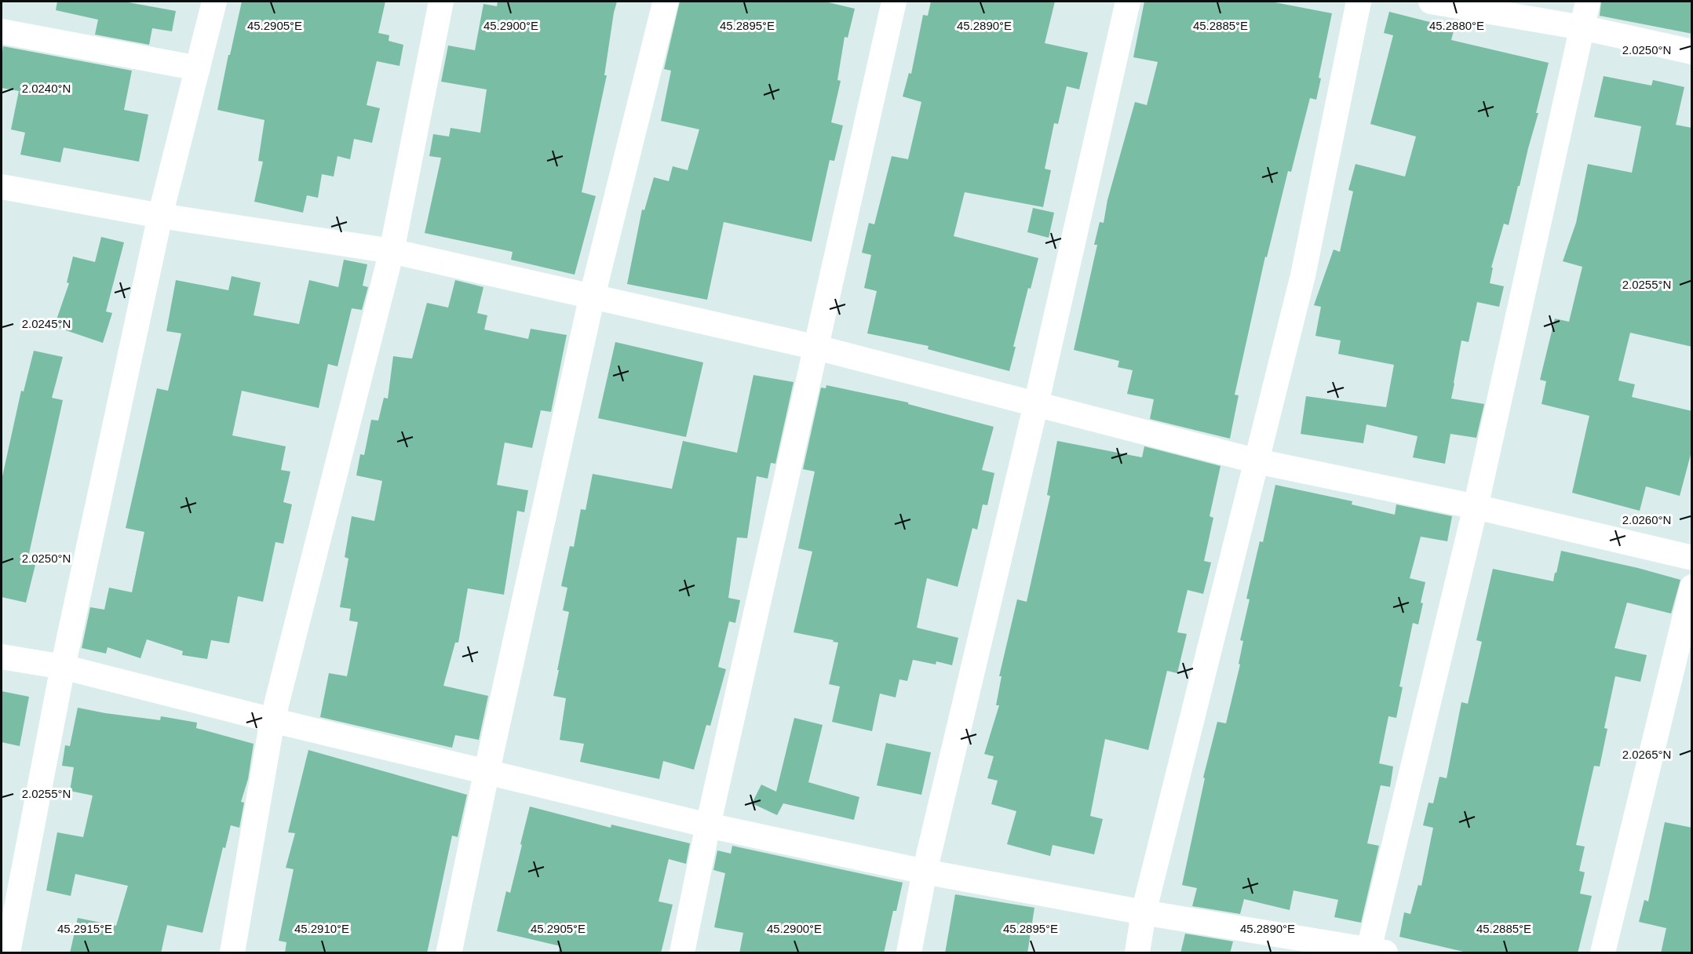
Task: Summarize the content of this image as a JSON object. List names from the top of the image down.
{
  "coordinates": [
    "45.2905°E",
    "45.2900°E",
    "45.2895°E",
    "45.2890°E",
    "45.2885°E",
    "45.2880°E",
    "2.0250°N",
    "2.0240°N",
    "2.0255°N",
    "2.0245°N",
    "2.0260°N",
    "2.0265°N",
    "45.2915°E",
    "45.2910°E"
  ]
}
